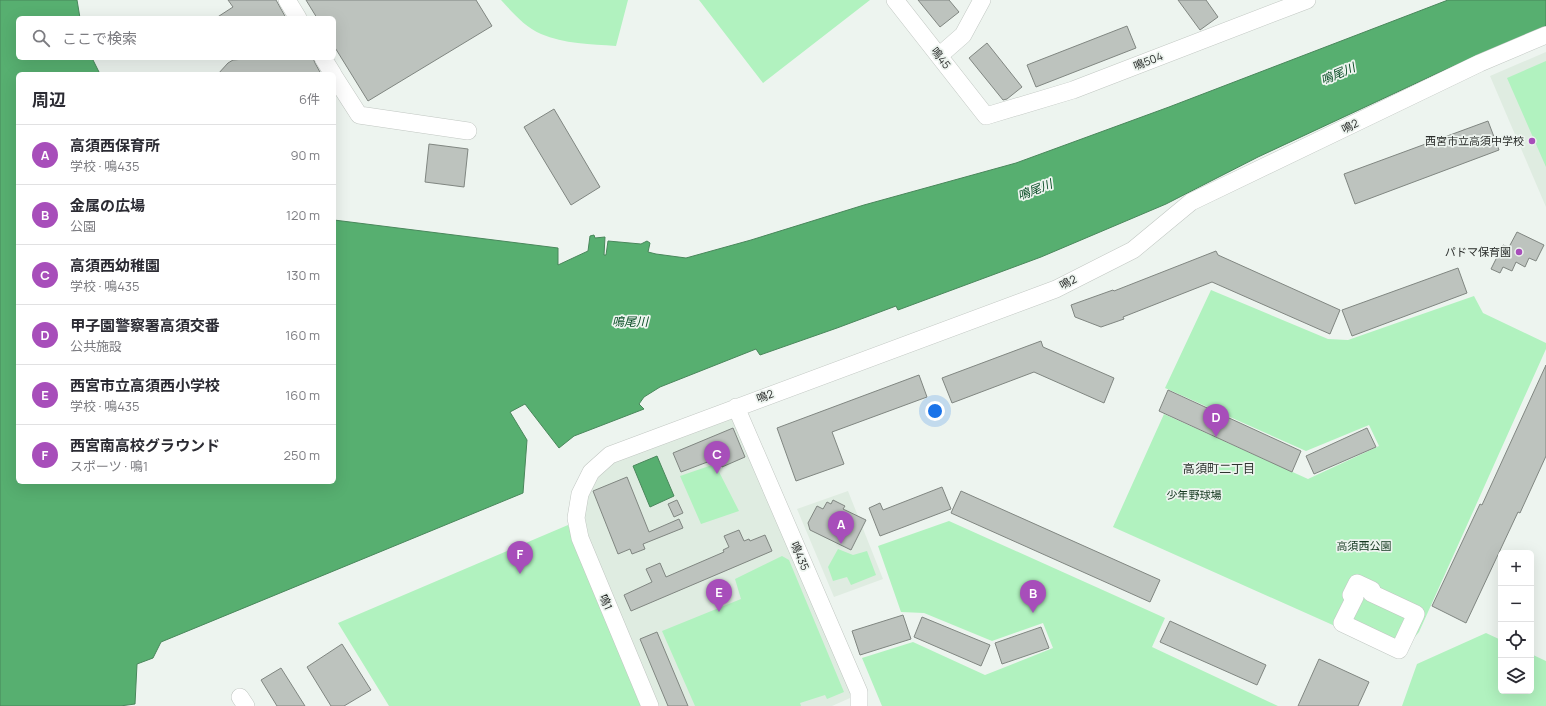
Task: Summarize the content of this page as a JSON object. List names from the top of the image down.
{
  "streets": {
    "street": [
      "鳴45",
      "鳴504",
      "鳴2",
      "鳴435",
      "鳴1"
    ]
  },
  "crossings": [
    ["鳴45", "鳴504"],
    ["鳴2", "鳴435"],
    ["鳴2", "鳴1"]
  ],
  "districts": ["高須町二丁目"],
  "water": ["鳴尾川"],
  "parks": ["少年野球場", "高須西公園"],
  "places": ["西宮市立高須中学校", "パドマ保育園"],
  "page": {
    "search": "ここで検索",
    "heading": ["周辺", "6件"],
    "list": [
      {
        "mark": "A",
        "name": "高須西保育所",
        "note": "学校 · 鳴435",
        "value": "90 m"
      },
      {
        "mark": "B",
        "name": "金属の広場",
        "note": "公園",
        "value": "120 m"
      },
      {
        "mark": "C",
        "name": "高須西幼稚園",
        "note": "学校 · 鳴435",
        "value": "130 m"
      },
      {
        "mark": "D",
        "name": "甲子園警察署高須交番",
        "note": "公共施設",
        "value": "160 m"
      },
      {
        "mark": "E",
        "name": "西宮市立高須西小学校",
        "note": "学校 · 鳴435",
        "value": "160 m"
      },
      {
        "mark": "F",
        "name": "西宮南高校グラウンド",
        "note": "スポーツ · 鳴1",
        "value": "250 m"
      }
    ],
    "pins": [
      "D",
      "C",
      "A",
      "F",
      "E",
      "B"
    ],
    "map_buttons": ["+", "−"]
  }
}
